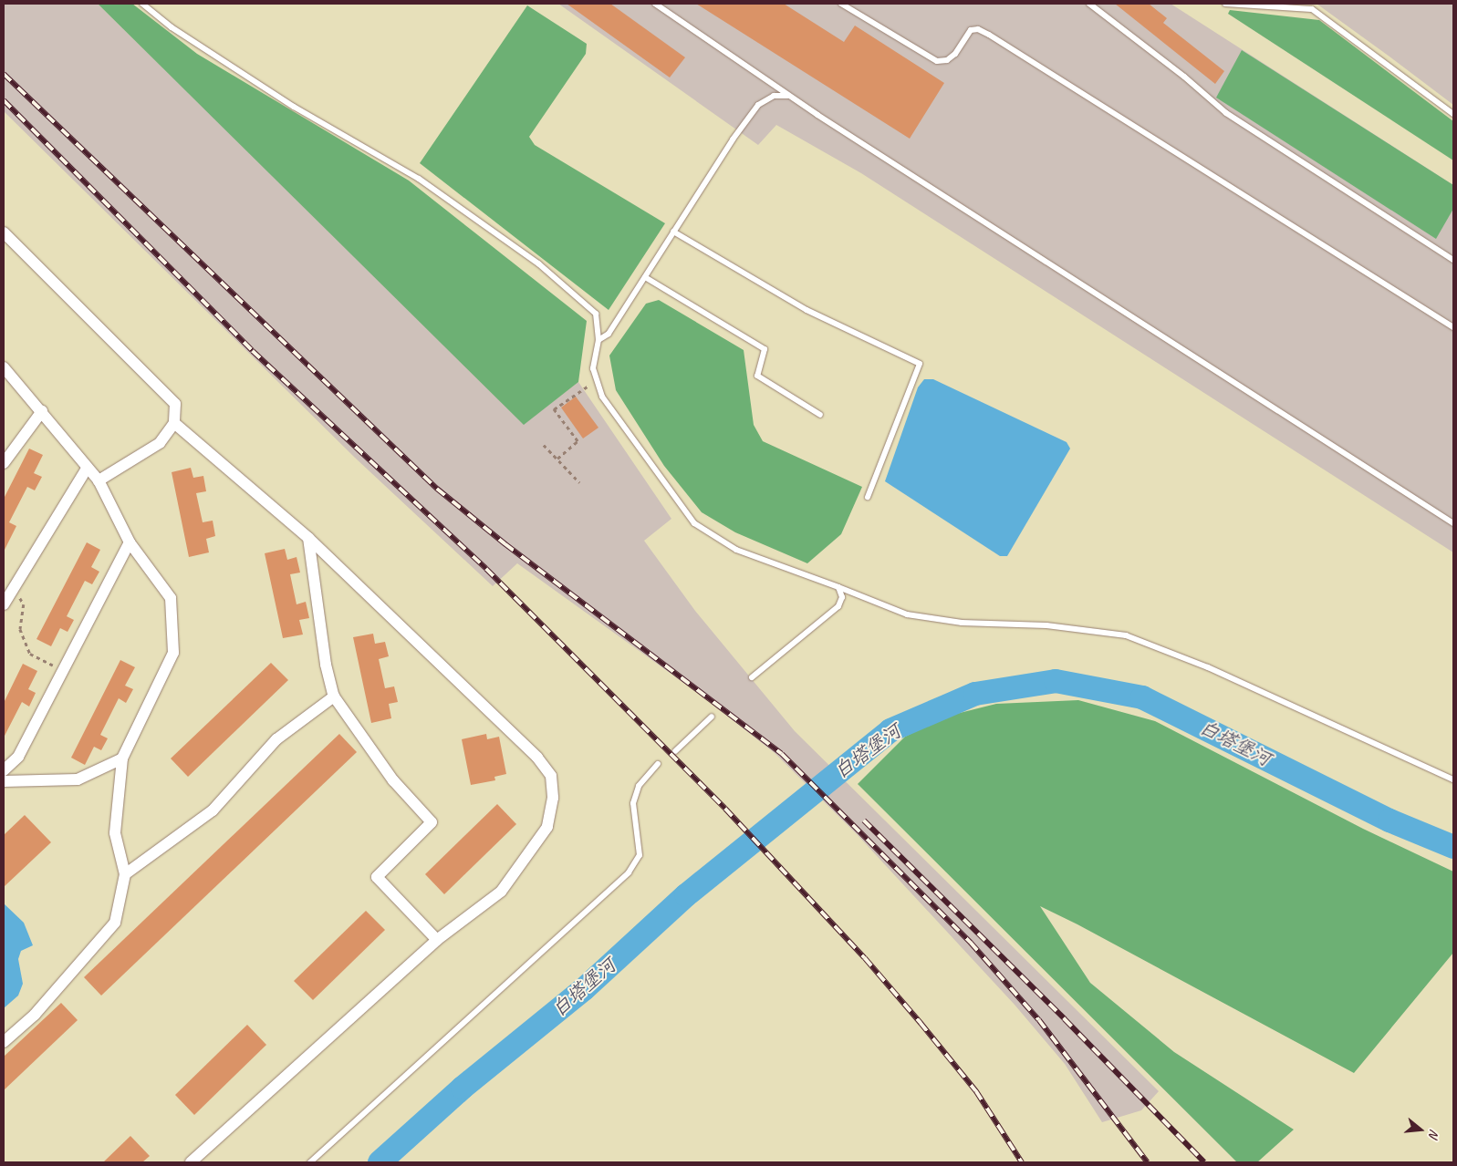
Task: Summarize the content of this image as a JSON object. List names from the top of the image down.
{
  "water": ["白塔堡河"],
  "north": "right"
}
